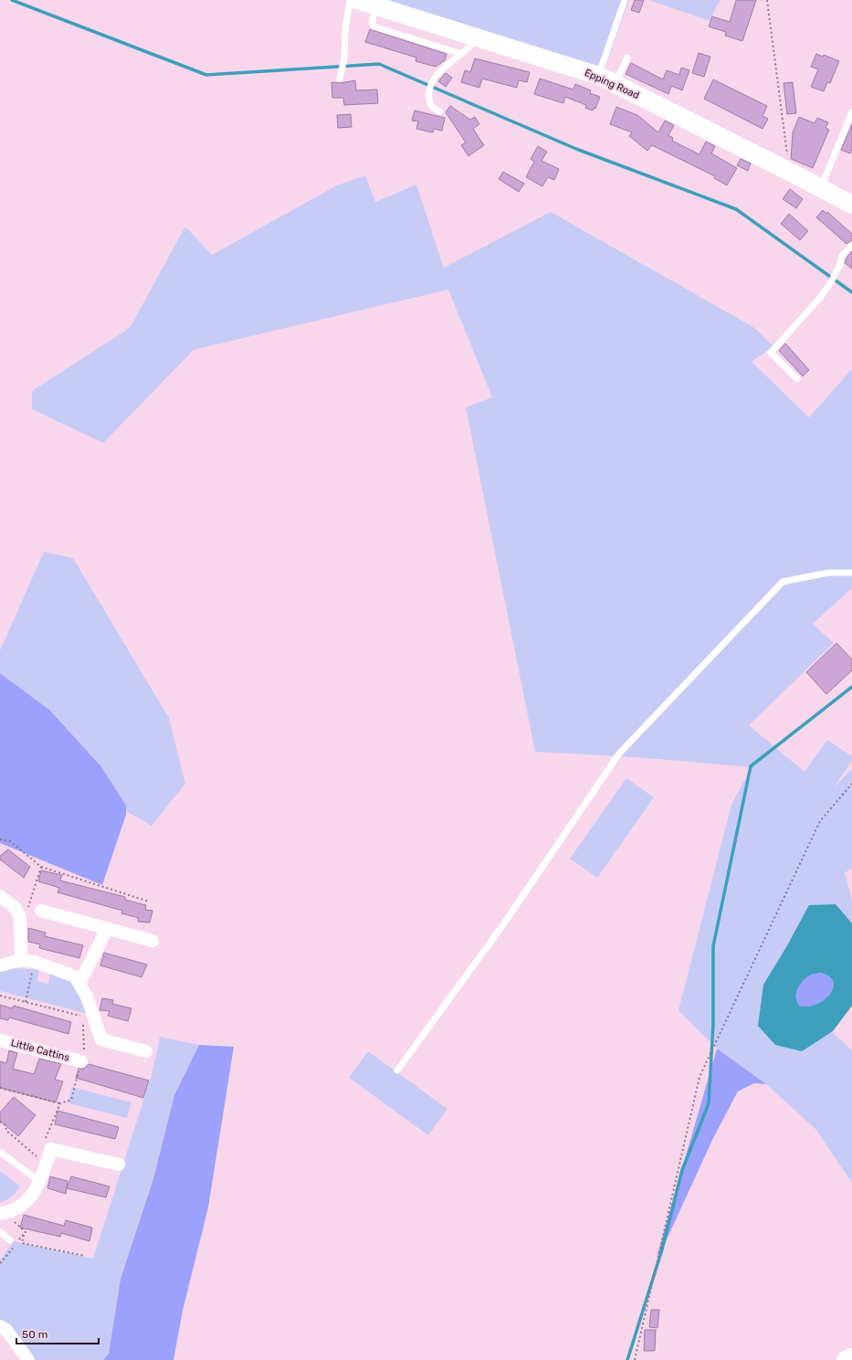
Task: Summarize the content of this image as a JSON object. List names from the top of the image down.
{
  "streets": {
    "main road": ["Epping Road"],
    "street": ["Little Cattins"]
  },
  "scale_bar": "50 m"
}
